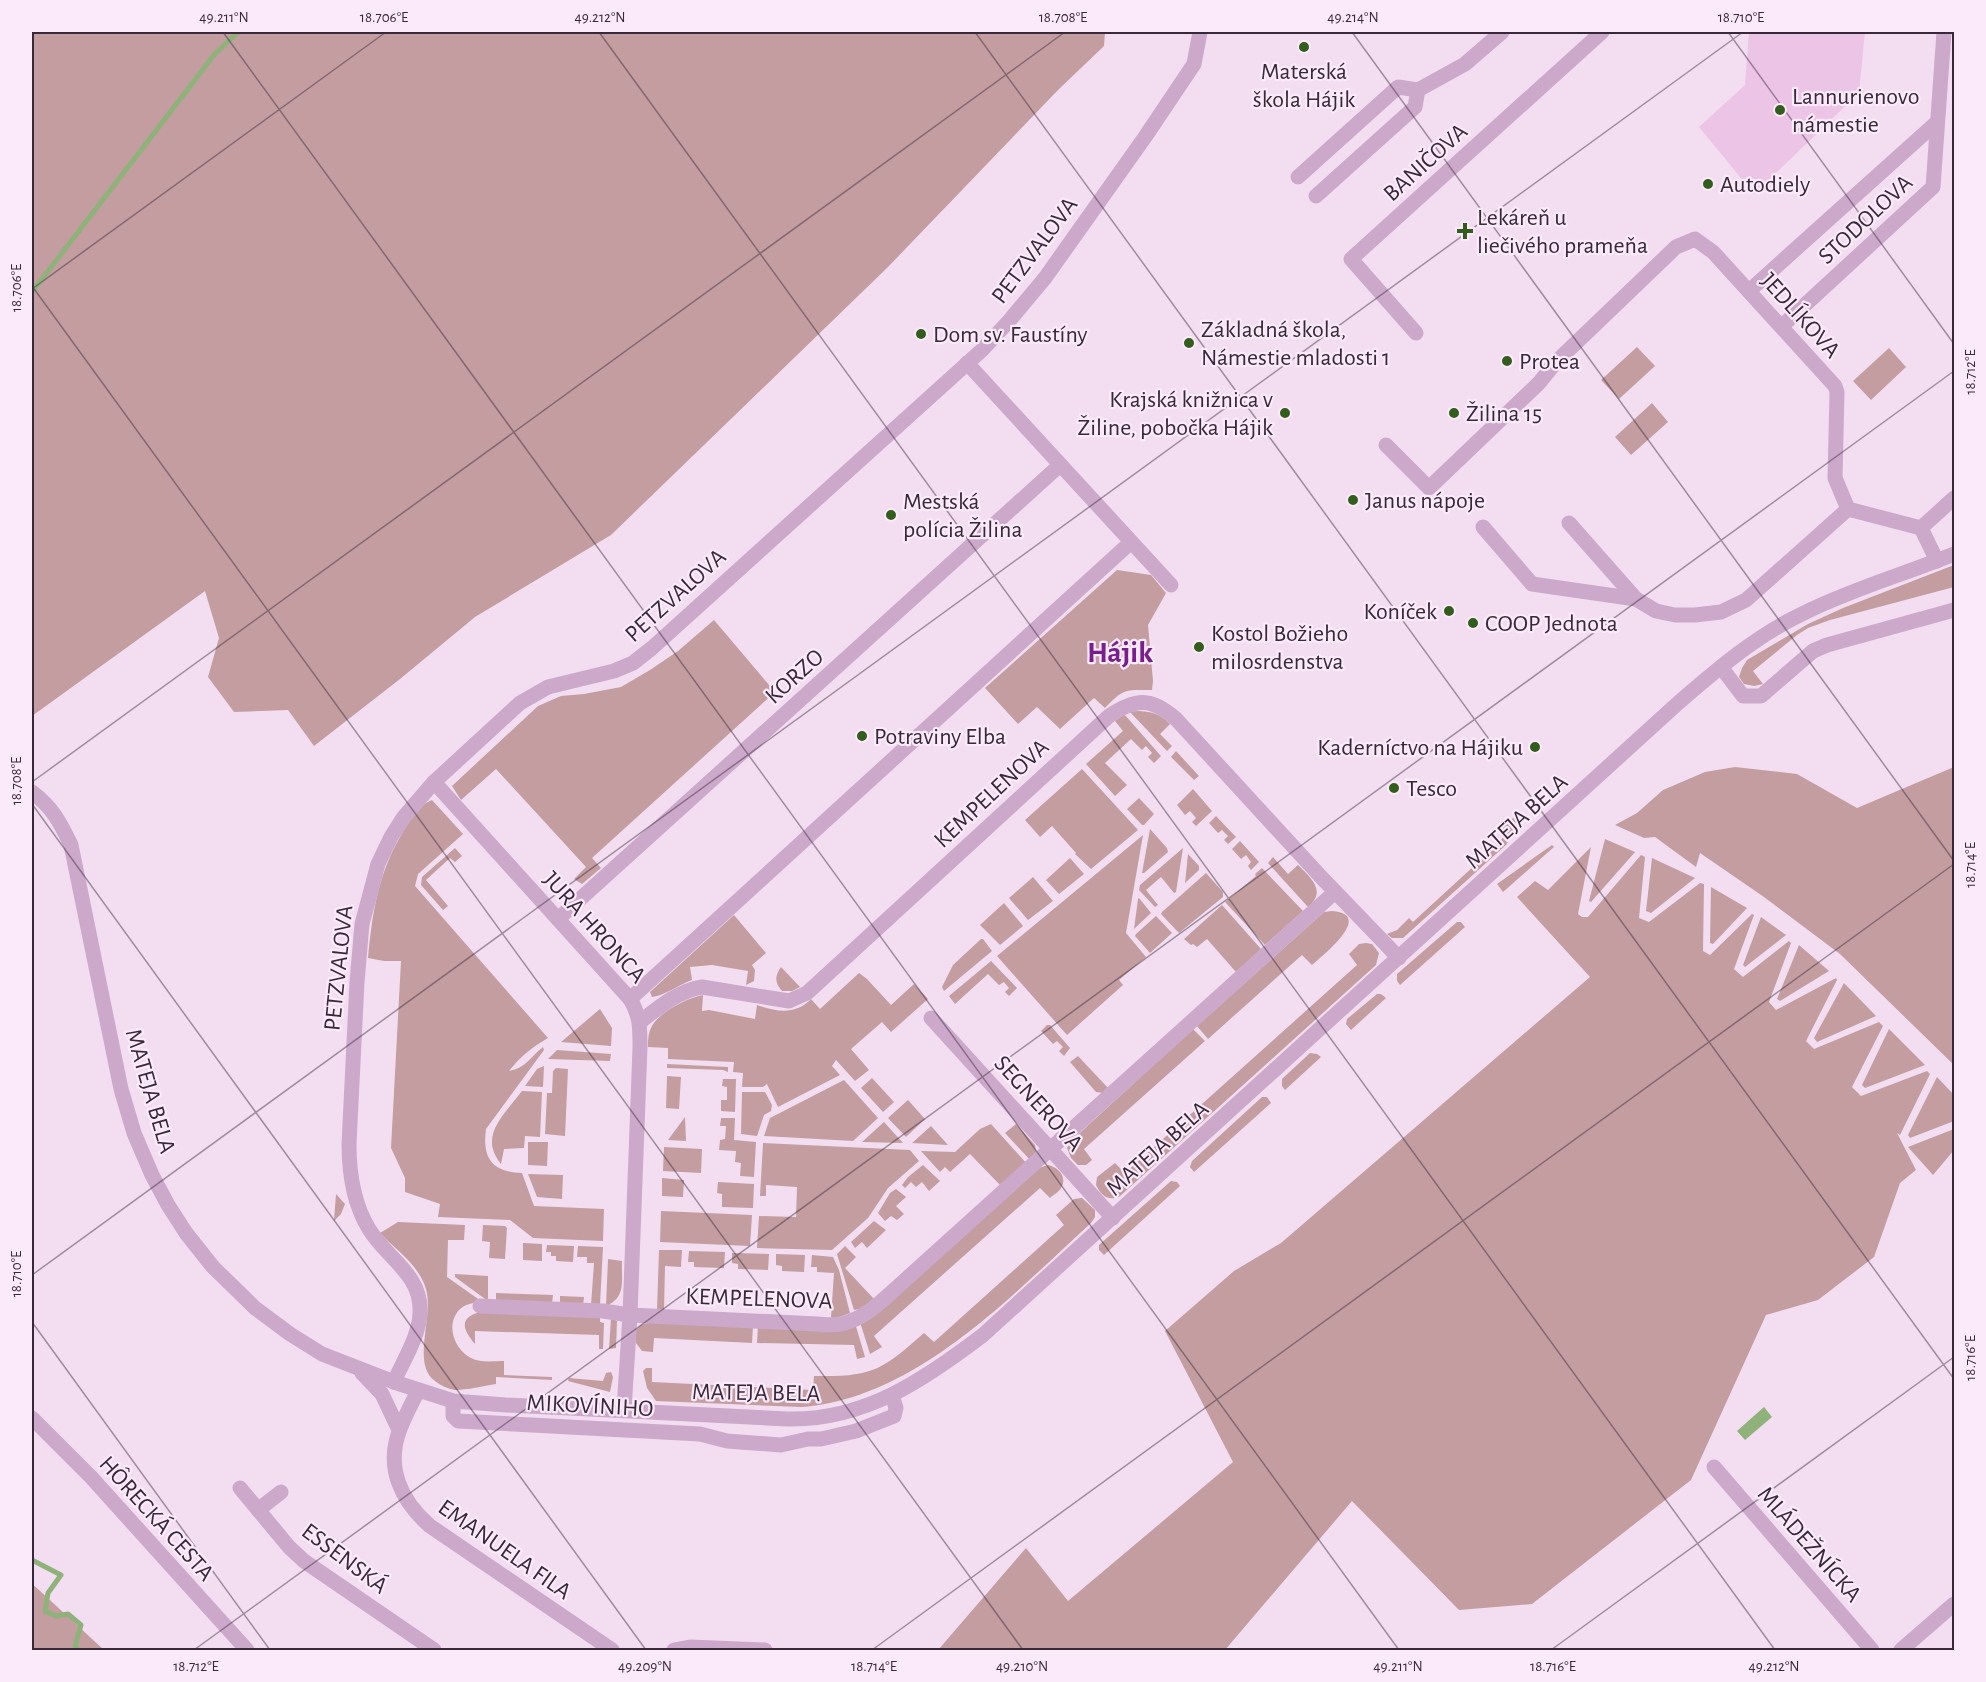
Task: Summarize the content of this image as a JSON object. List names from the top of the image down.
{
  "streets": {
    "street": [
      "BANIČOVA",
      "STODOLOVA",
      "PETZVALOVA",
      "JEDLÍKOVA",
      "KORZO",
      "KEMPELENOVA",
      "MATEJA BELA",
      "JURA HRONCA",
      "SEGNEROVA",
      "MIKOVÍNIHO",
      "HÔRECKÁ CESTA",
      "MLÁDEŽNÍCKA",
      "EMANUELA FILA",
      "ESSENSKÁ"
    ]
  },
  "crossings": [
    ["STODOLOVA", "JEDLÍKOVA"],
    ["PETZVALOVA", "MATEJA BELA"],
    ["PETZVALOVA", "JURA HRONCA"],
    ["KORZO", "JURA HRONCA"],
    ["KEMPELENOVA", "MATEJA BELA"],
    ["KEMPELENOVA", "JURA HRONCA"],
    ["KEMPELENOVA", "SEGNEROVA"],
    ["MATEJA BELA", "JURA HRONCA"],
    ["MATEJA BELA", "SEGNEROVA"],
    ["MATEJA BELA", "MIKOVÍNIHO"],
    ["MATEJA BELA", "EMANUELA FILA"]
  ],
  "districts": ["Hájik"],
  "places": {
    "other": [
      "Materská škola Hájik",
      "Lannurienovo námestie",
      "Autodiely",
      "Dom sv. Faustíny",
      "Základná škola, Námestie mladosti 1",
      "Protea",
      "Krajská knižnica v Žiline, pobočka Hájik",
      "Žilina 15",
      "Janus nápoje",
      "Mestská polícia Žilina",
      "Koníček",
      "COOP Jednota",
      "Kostol Božieho milosrdenstva",
      "Potraviny Elba",
      "Kaderníctvo na Hájiku",
      "Tesco"
    ],
    "health": ["Lekáreň u liečivého prameňa"]
  },
  "coordinates": [
    "49.211°N",
    "18.706°E",
    "49.212°N",
    "18.708°E",
    "49.214°N",
    "18.710°E",
    "18.712°E",
    "18.714°E",
    "18.716°E",
    "49.209°N",
    "49.210°N"
  ]
}
